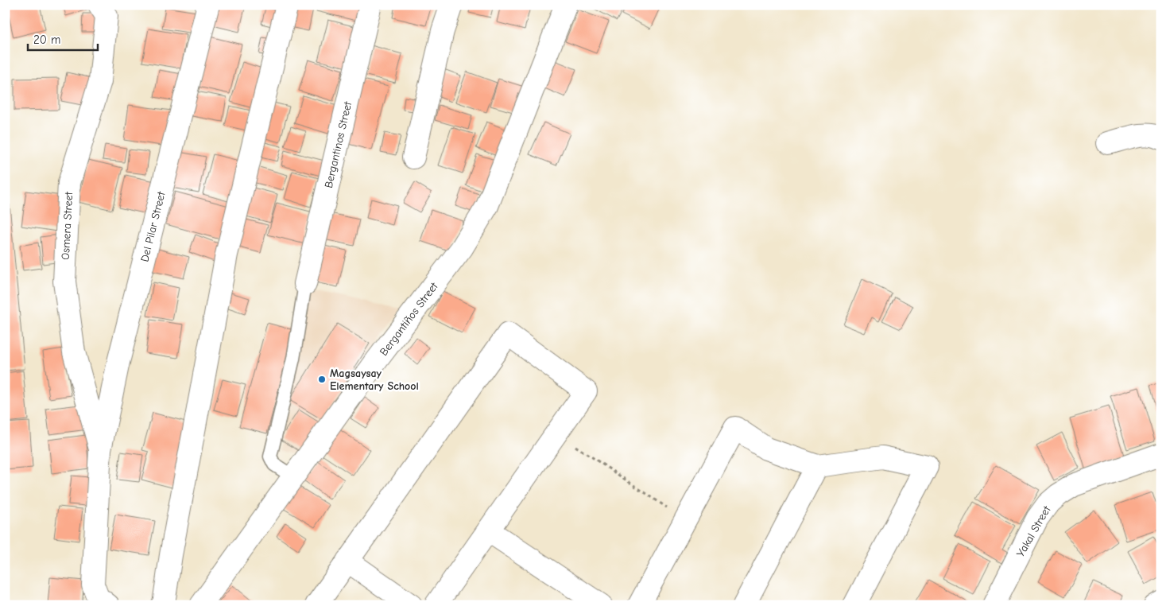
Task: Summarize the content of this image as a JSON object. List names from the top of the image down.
{
  "streets": {
    "street": [
      "Bergantinos Street",
      "Osmera Street",
      "Del Pilar Street",
      "Bergantiños Street",
      "Yakal Street"
    ]
  },
  "crossings": [
    ["Osmera Street", "Del Pilar Street"]
  ],
  "places": ["Magsaysay Elementary School"],
  "scale_bar": "20 m"
}
